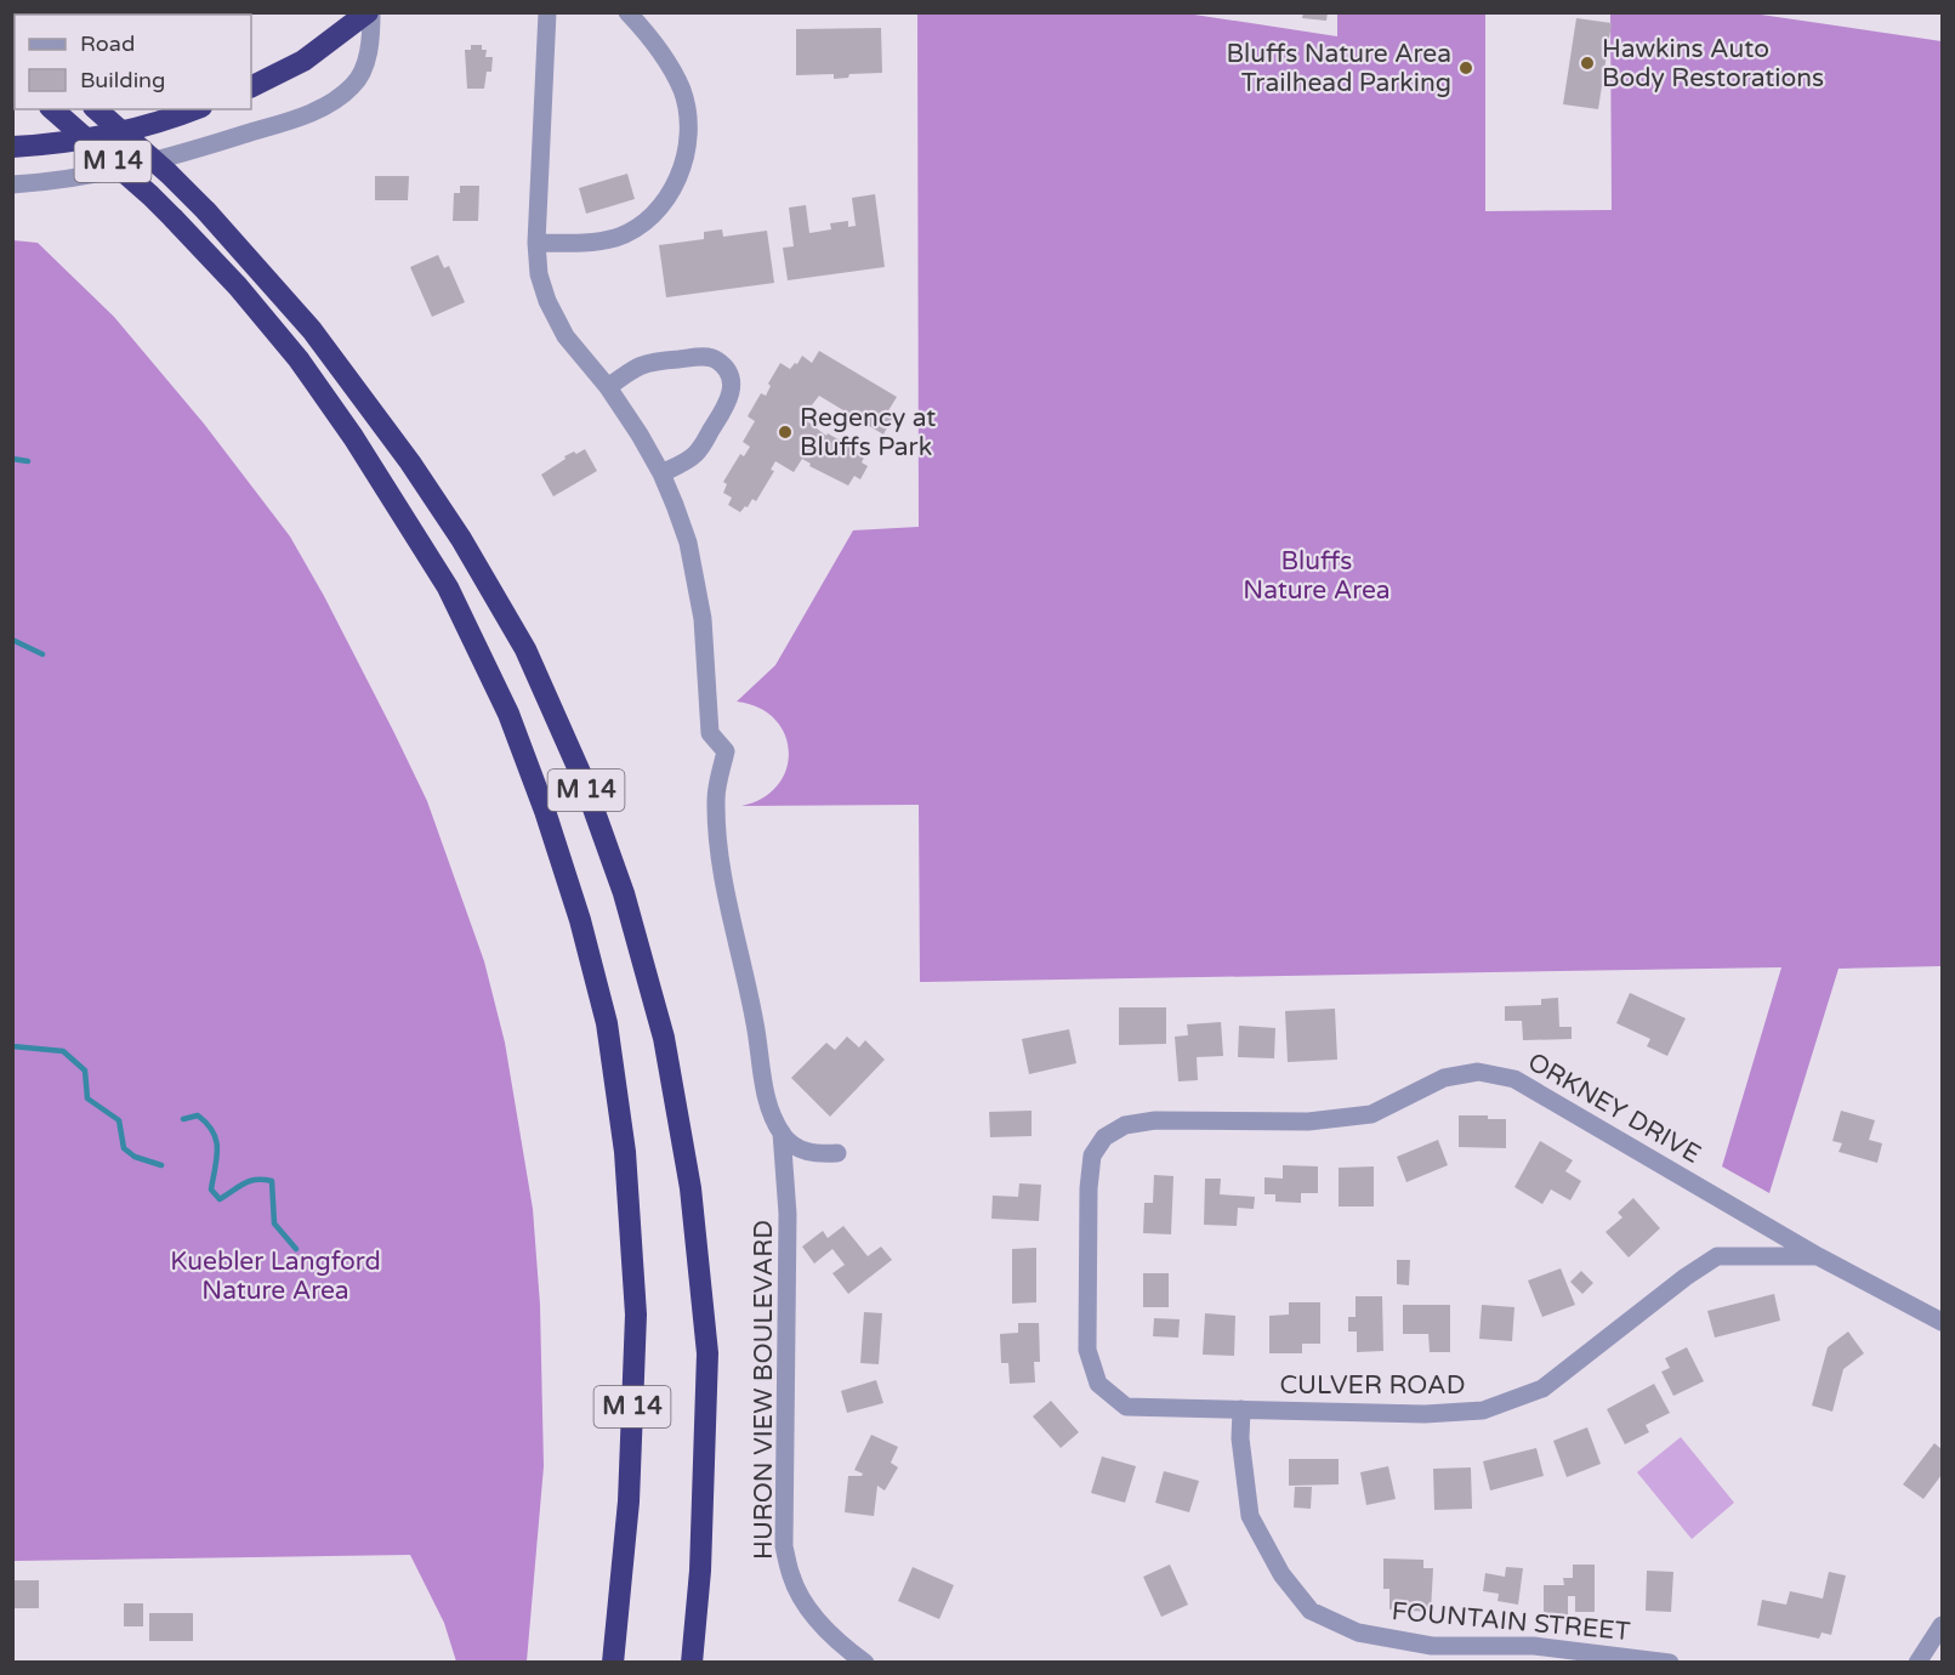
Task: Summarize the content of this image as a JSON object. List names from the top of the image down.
{
  "streets": {
    "highway": ["M 14"],
    "street": [
      "ORKNEY DRIVE",
      "CULVER ROAD",
      "HURON VIEW BOULEVARD",
      "FOUNTAIN STREET"
    ]
  },
  "crossings": [
    ["ORKNEY DRIVE", "CULVER ROAD"],
    ["CULVER ROAD", "FOUNTAIN STREET"]
  ],
  "parks": ["Bluffs Nature Area", "Kuebler Langford Nature Area"],
  "places": ["Hawkins Auto Body Restorations", "Bluffs Nature Area Trailhead Parking", "Regency at Bluffs Park"],
  "legend": ["Road", "Building"]
}
